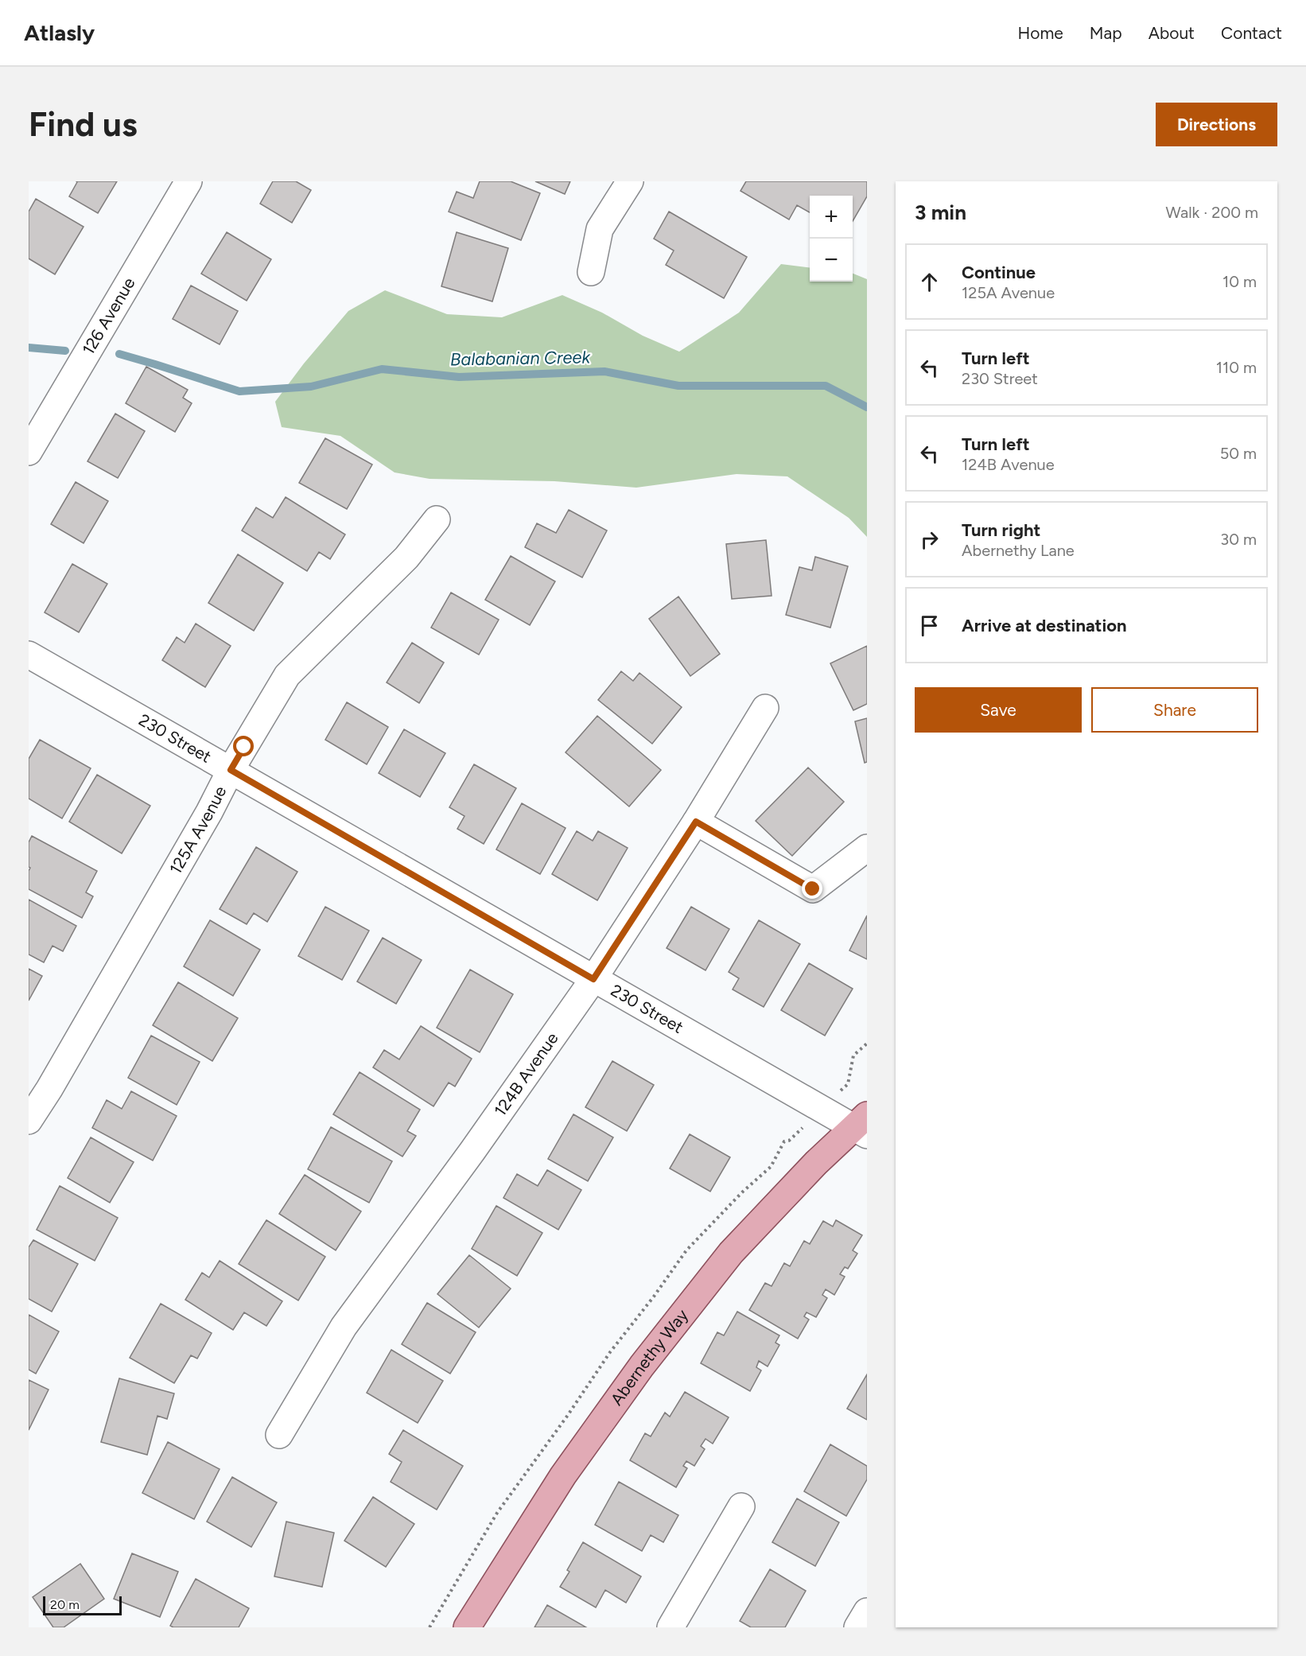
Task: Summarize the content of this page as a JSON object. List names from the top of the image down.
{
  "streets": {
    "main road": ["Abernethy Way"],
    "street": [
      "126 Avenue",
      "230 Street",
      "125A Avenue",
      "124B Avenue"
    ]
  },
  "crossings": [
    ["230 Street", "125A Avenue"],
    ["230 Street", "124B Avenue"],
    ["230 Street", "Abernethy Way"]
  ],
  "water": ["Balabanian Creek"],
  "scale_bar": "20 m",
  "page": {
    "header": "Atlasly",
    "nav": [
      "Home",
      "Map",
      "About",
      "Contact"
    ],
    "buttons": [
      "Directions",
      ["Save", "Share"]
    ],
    "title": "Find us",
    "heading": ["3 min", "Walk · 200 m"],
    "map_buttons": ["+", "−"],
    "list": [
      ["Continue", "125A Avenue", "10 m"],
      ["Turn left", "230 Street", "110 m"],
      ["Turn left", "124B Avenue", "50 m"],
      ["Turn right", "Abernethy Lane", "30 m"],
      "Arrive at destination"
    ],
    "scale": "20 m"
  }
}
